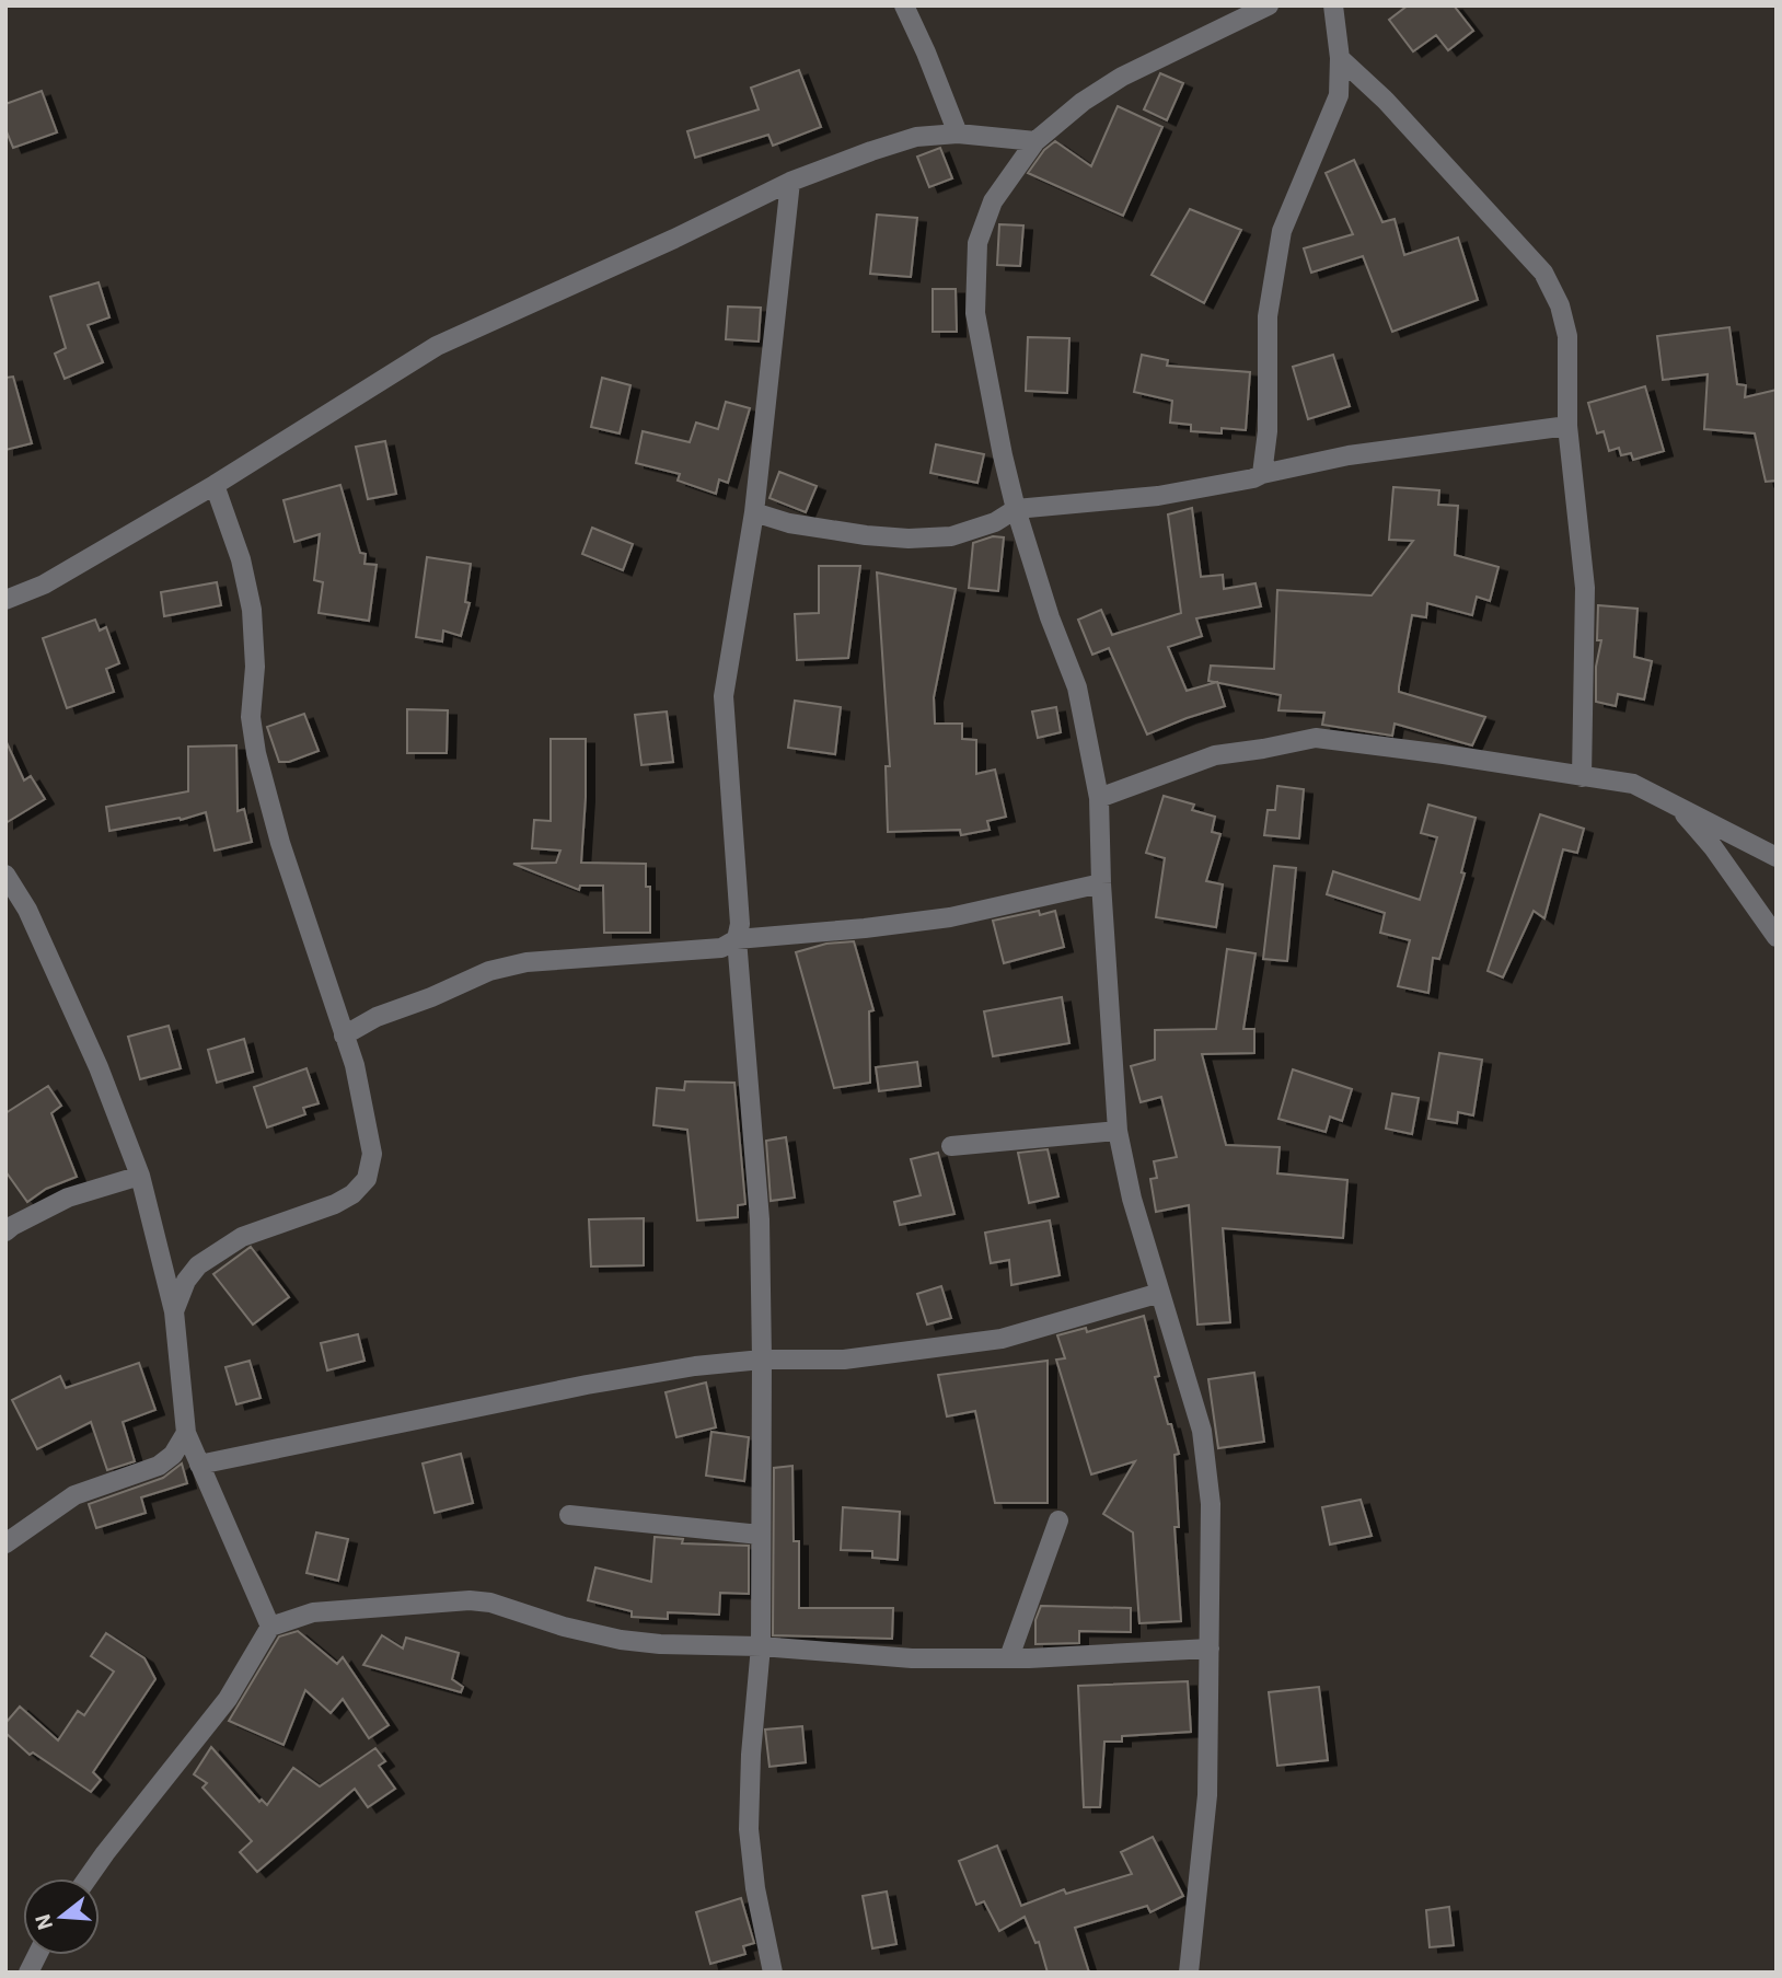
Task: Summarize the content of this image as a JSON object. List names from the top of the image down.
{
  "north": "left"
}
